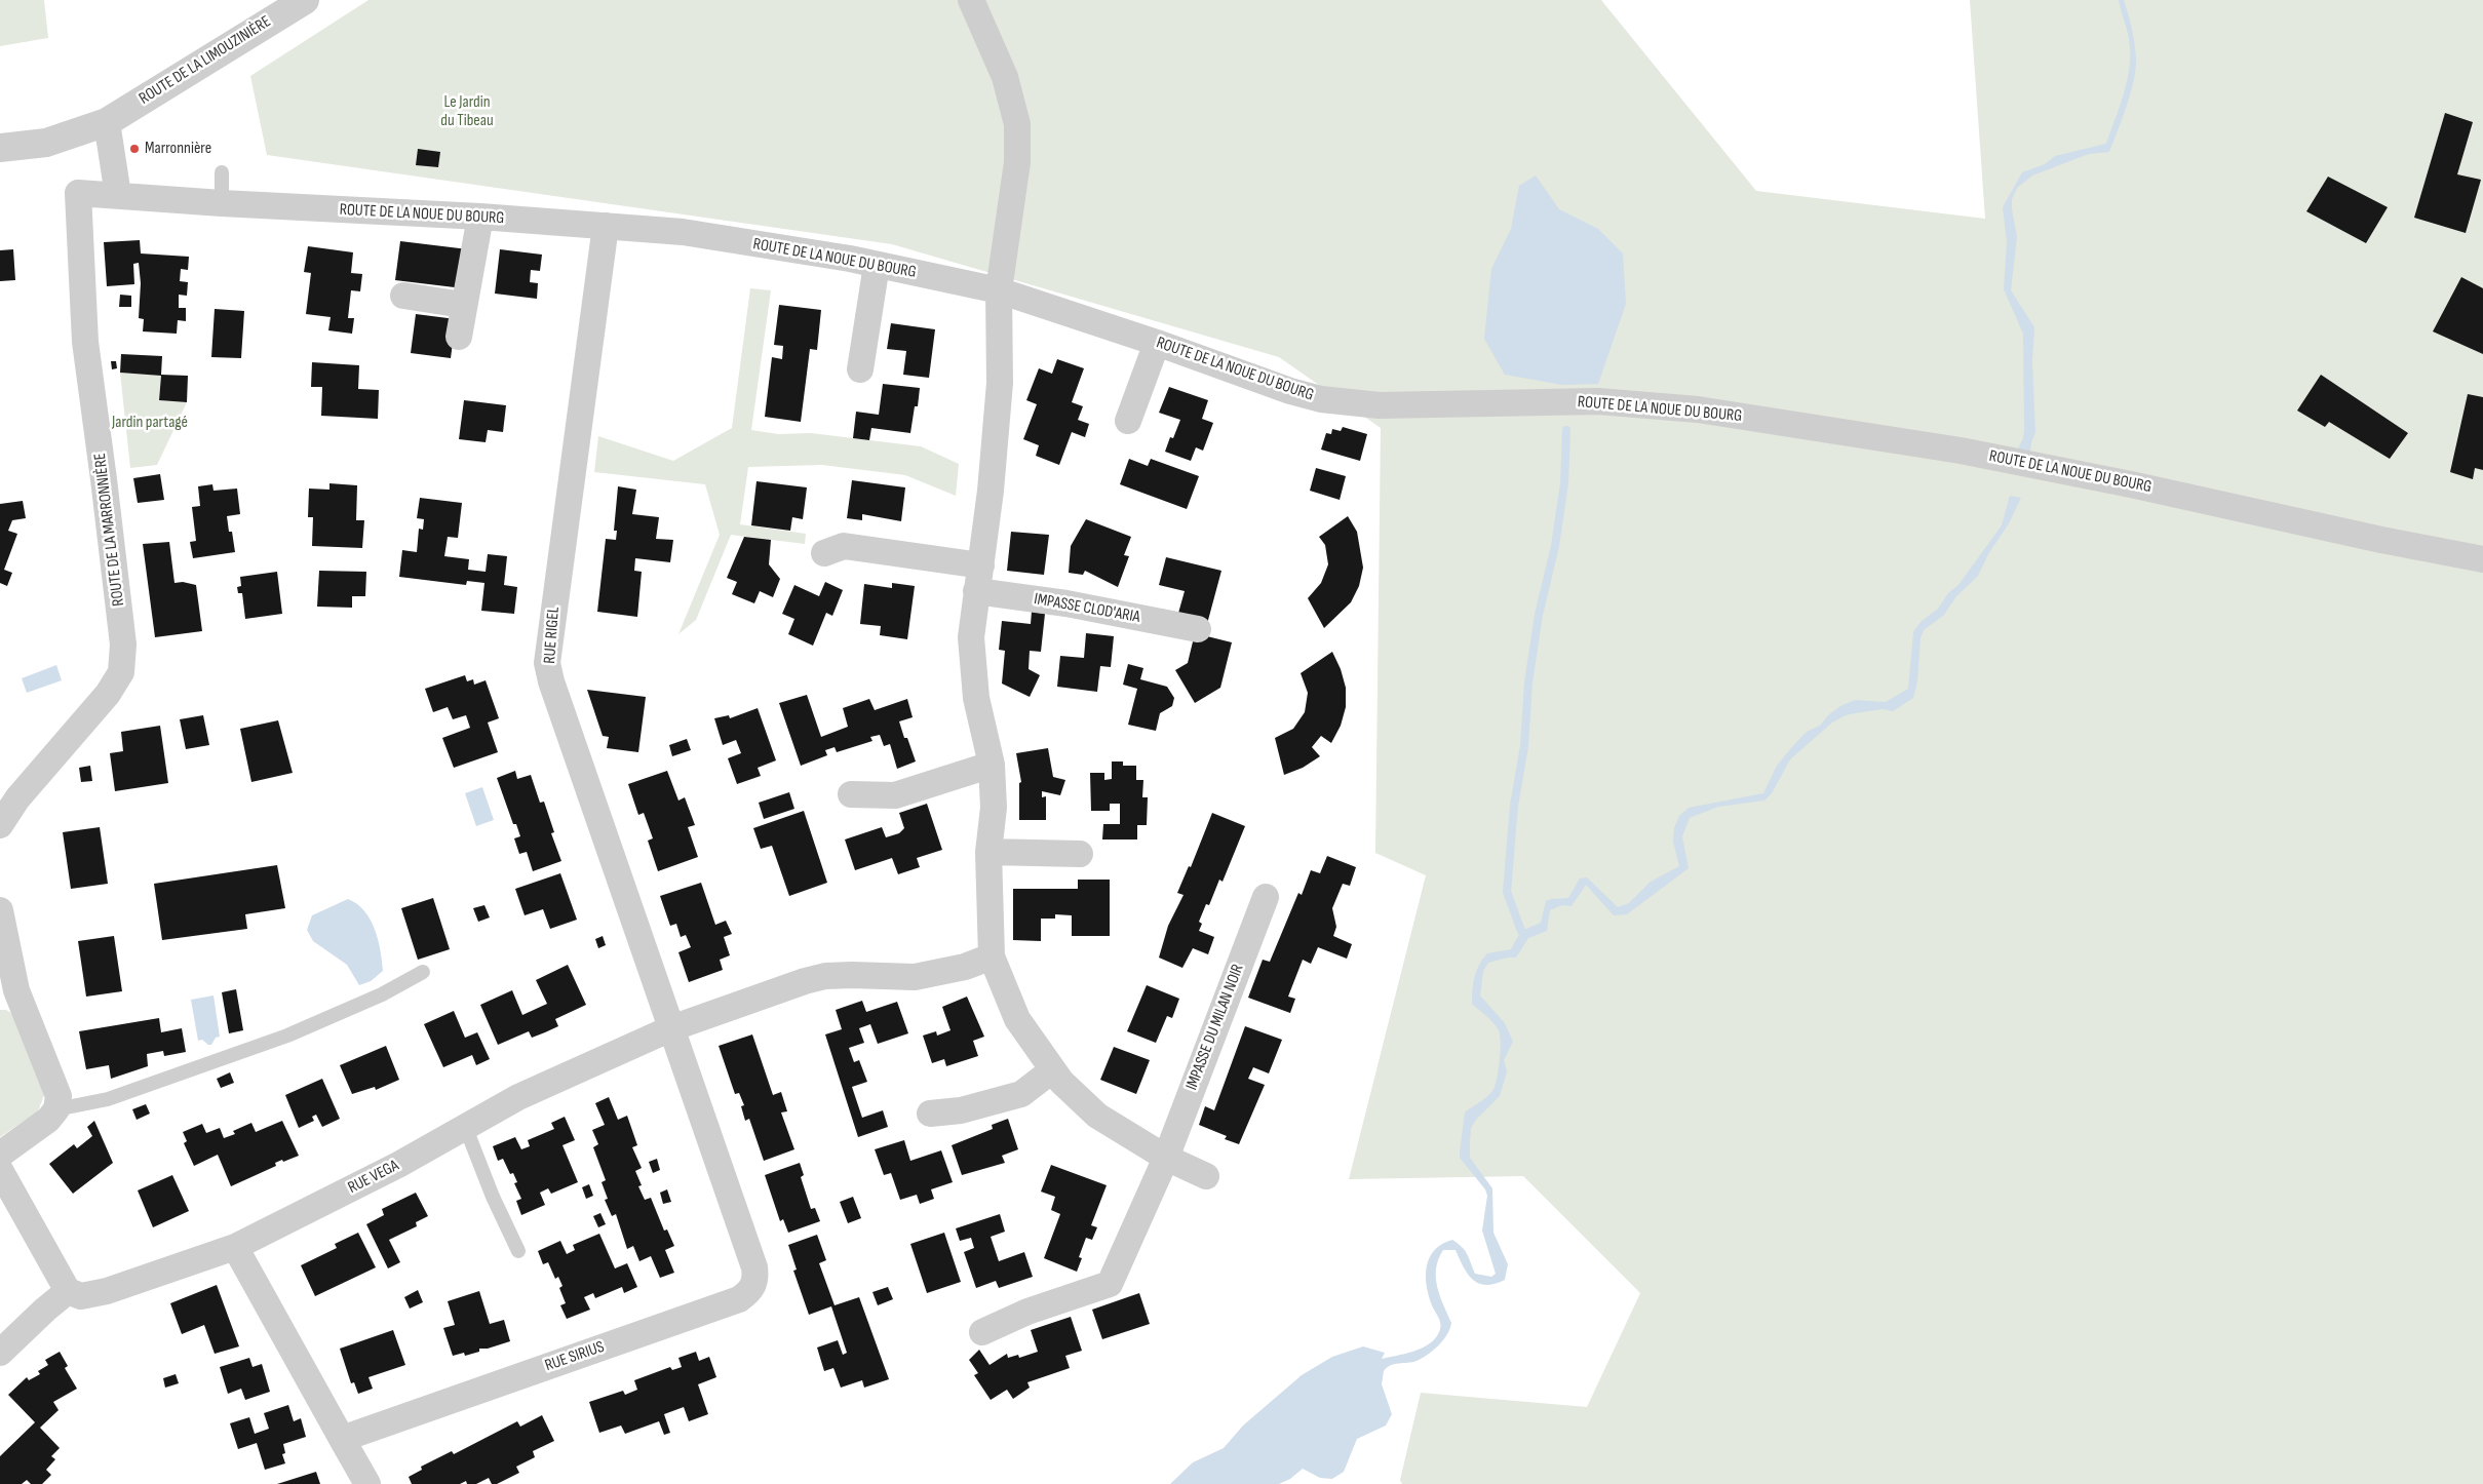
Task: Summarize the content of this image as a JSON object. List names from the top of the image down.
{
  "streets": {
    "street": [
      "ROUTE DE LA LIMOUZINIÈRE",
      "ROUTE DE LA NOUE DU BOURG",
      "ROUTE DE LA MARRONNIÈRE",
      "IMPASSE CLOD'ARIA",
      "RUE RIGEL",
      "IMPASSE DU MILAN NOIR",
      "RUE VEGA",
      "RUE SIRIUS"
    ]
  },
  "crossings": [
    ["ROUTE DE LA NOUE DU BOURG", "ROUTE DE LA MARRONNIÈRE"],
    ["ROUTE DE LA NOUE DU BOURG", "RUE RIGEL"],
    ["RUE RIGEL", "RUE VEGA"],
    ["RUE RIGEL", "RUE SIRIUS"],
    ["RUE VEGA", "RUE SIRIUS"]
  ],
  "parks": ["Le Jardin du Tibeau", "Jardin partagé"],
  "places": ["Marronnière"]
}
